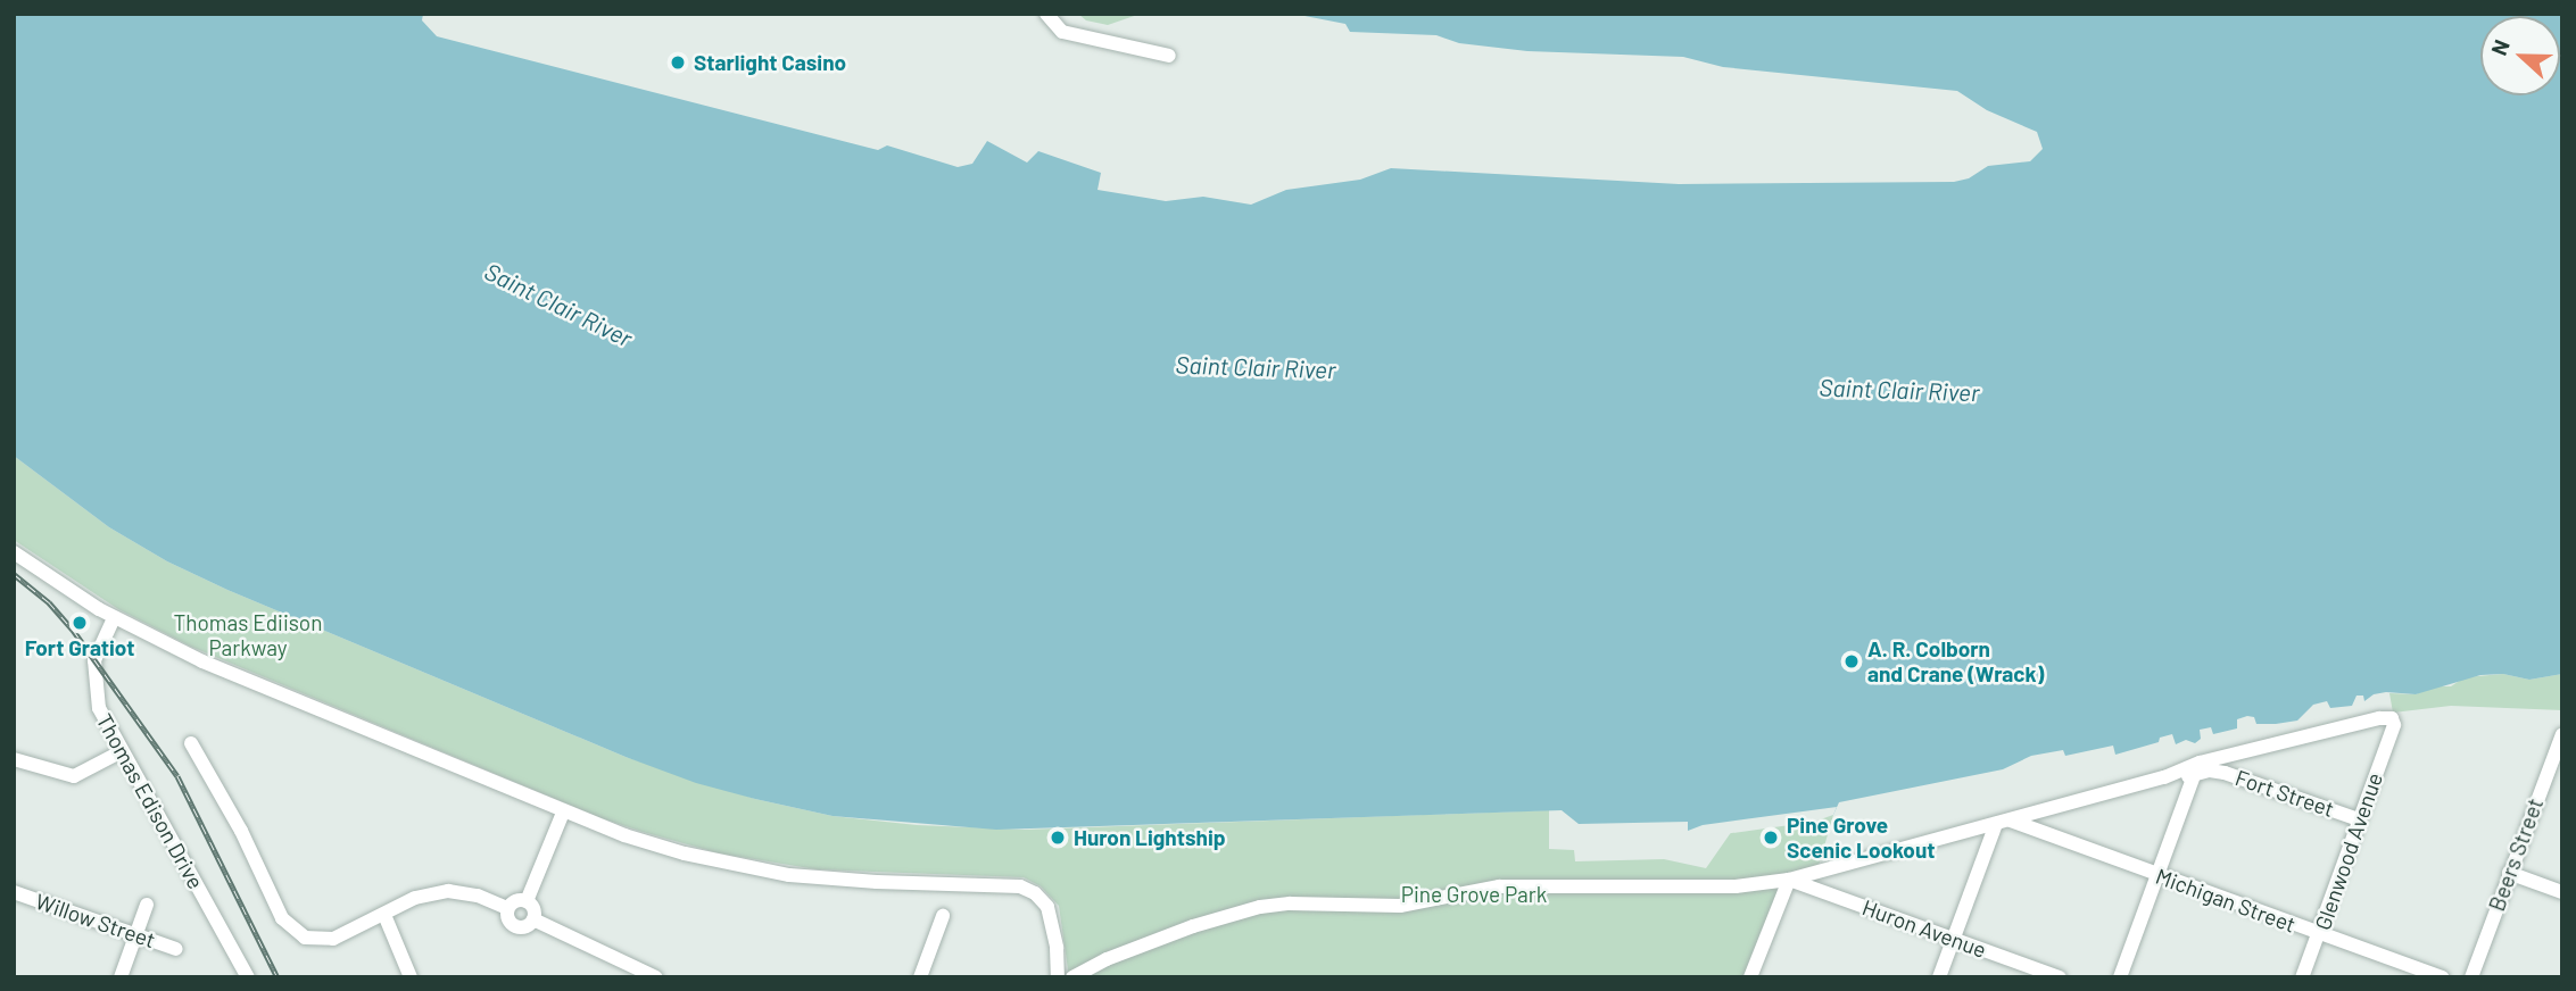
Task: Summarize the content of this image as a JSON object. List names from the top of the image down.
{
  "streets": {
    "street": [
      "Fort Street",
      "Thomas Edison Drive",
      "Glenwood Avenue",
      "Beers Street",
      "Michigan Street",
      "Willow Street",
      "Huron Avenue"
    ]
  },
  "crossings": [
    ["Fort Street", "Glenwood Avenue"],
    ["Glenwood Avenue", "Michigan Street"]
  ],
  "water": ["Saint Clair River"],
  "parks": ["Thomas Ediison Parkway", "Pine Grove Park"],
  "places": [
    "Starlight Casino",
    "Fort Gratiot",
    "A. R. Colborn and Crane (Wrack)",
    "Huron Lightship",
    "Pine Grove Scenic Lookout"
  ],
  "north": "left"
}
